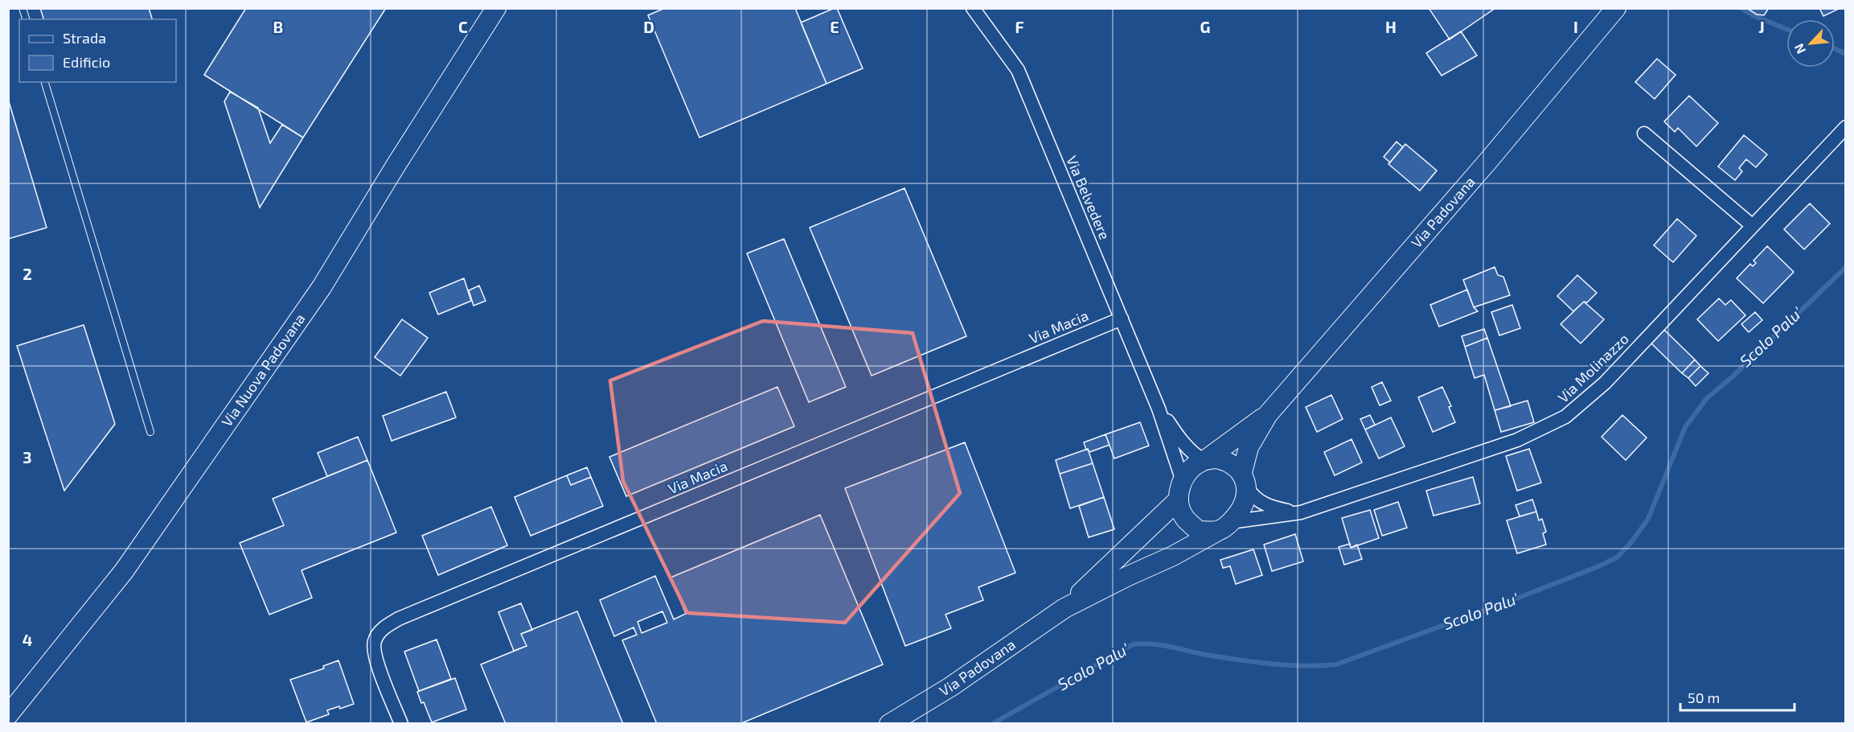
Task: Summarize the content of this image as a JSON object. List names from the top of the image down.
{
  "streets": {
    "street": [
      "Via Belvedere",
      "Via Padovana",
      "Via Macia",
      "Via Molinazzo",
      "Via Nuova Padovana"
    ]
  },
  "crossings": [
    ["Via Belvedere", "Via Padovana"],
    ["Via Belvedere", "Via Macia"],
    ["Via Belvedere", "Via Molinazzo"],
    ["Via Padovana", "Via Molinazzo"]
  ],
  "water": ["Scolo Palu'"],
  "legend": ["Strada", "Edificio"],
  "scale_bar": "50 m",
  "north": "bottom left",
  "grid": {
    "columns": [
      "B",
      "C",
      "D",
      "E",
      "F",
      "G",
      "H",
      "I",
      "J"
    ],
    "rows": ["2", "3", "4"]
  }
}
